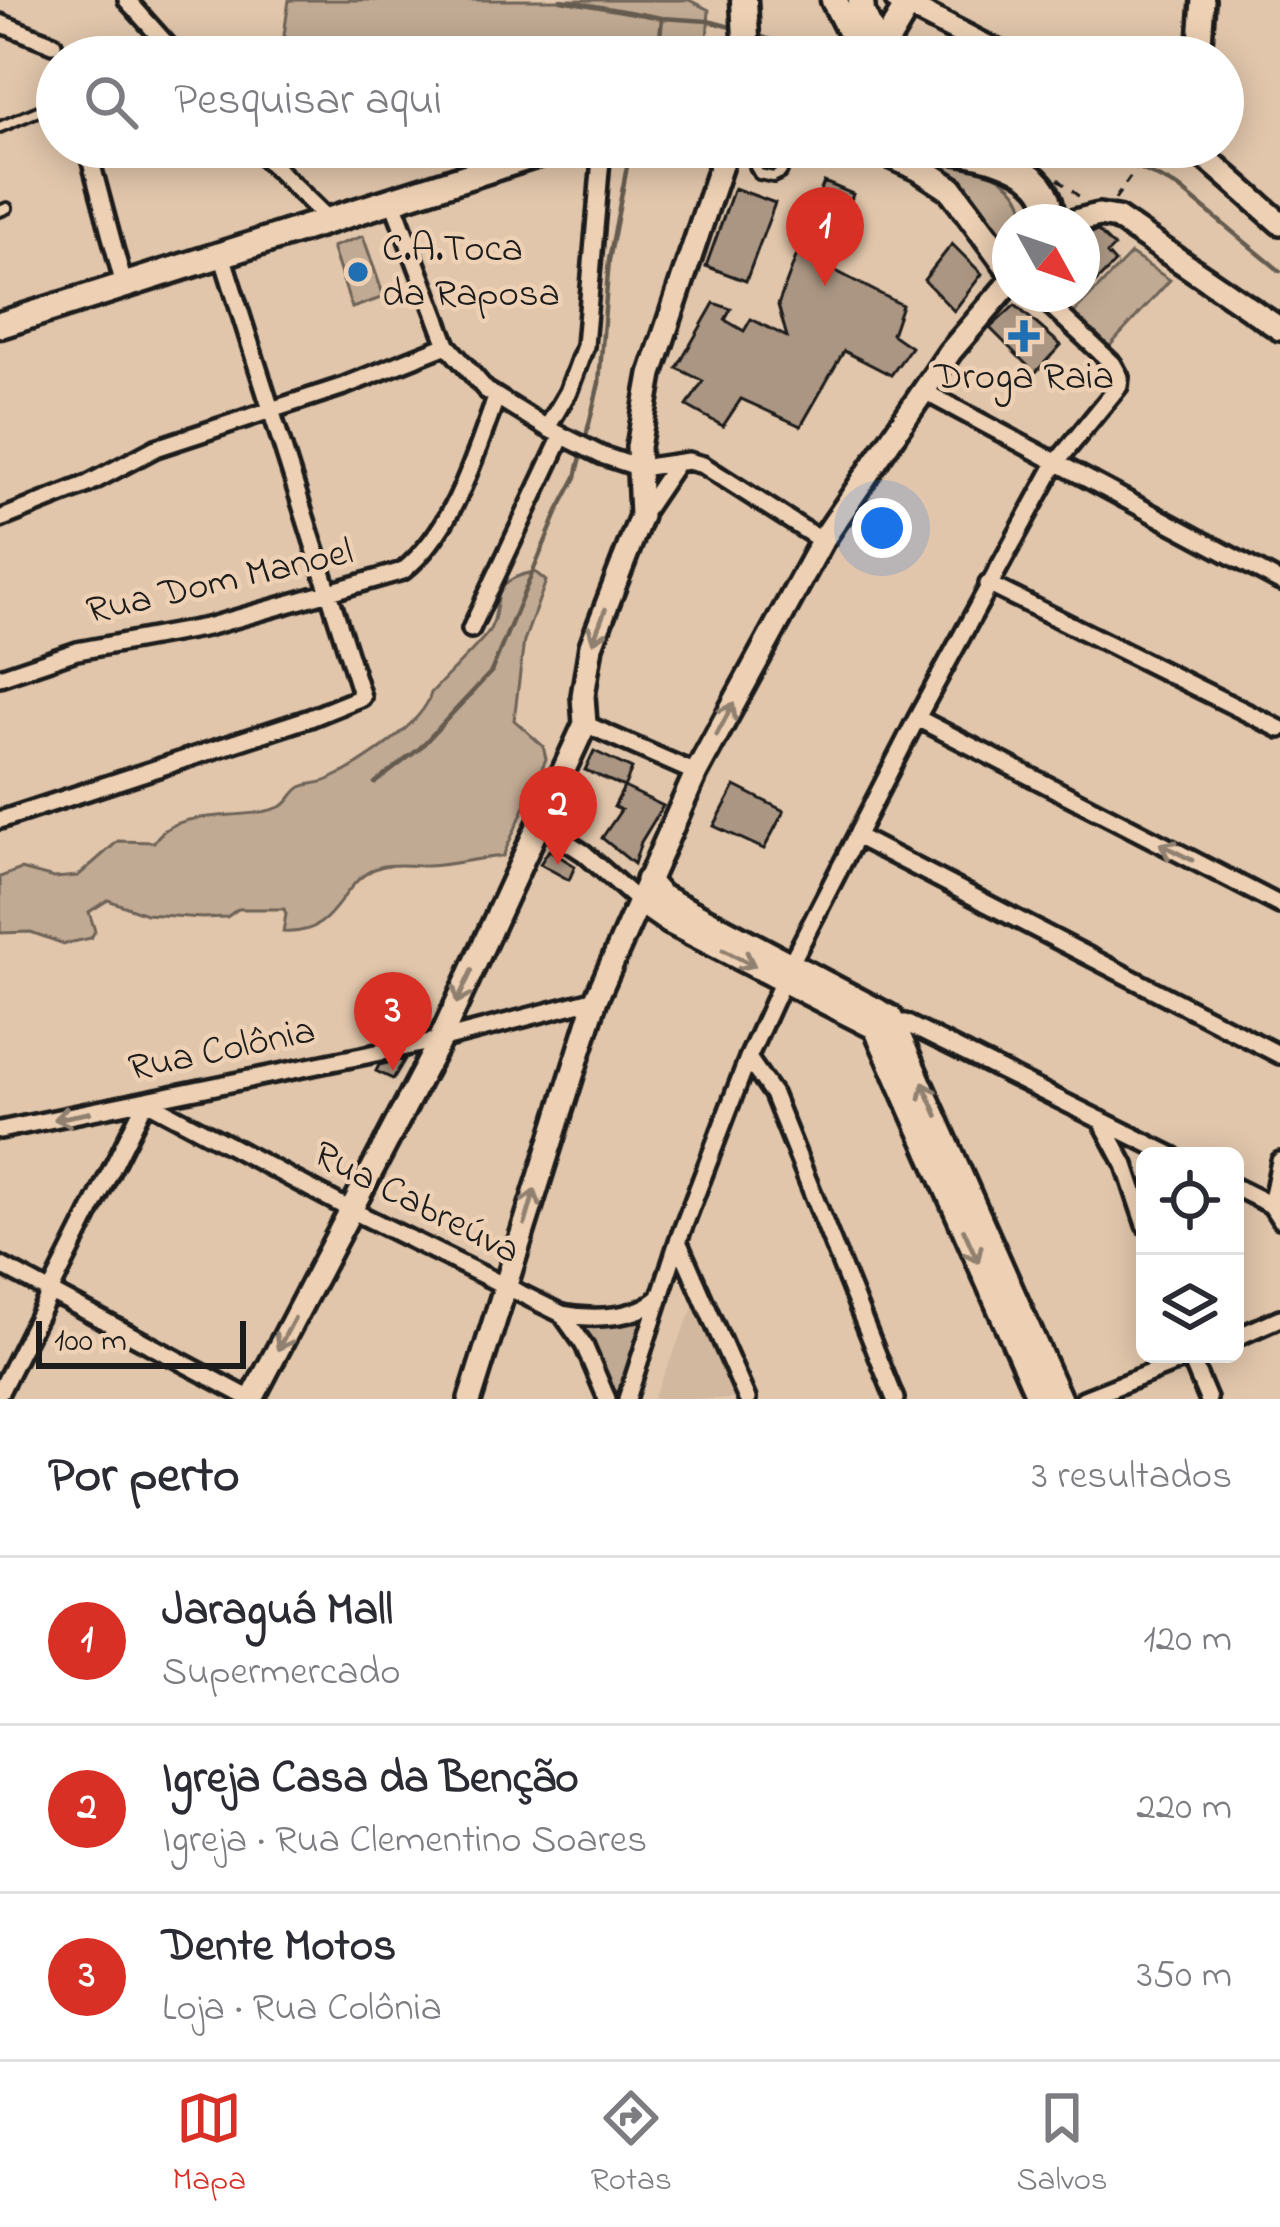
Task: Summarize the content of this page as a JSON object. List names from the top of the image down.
{
  "streets": {
    "street": ["Rua Dom Manoel", "Rua Colônia", "Rua Cabreúva"]
  },
  "crossings": [
    ["Rua Colônia", "Rua Cabreúva"]
  ],
  "places": {
    "other": ["C.A.Toca da Raposa"],
    "health": ["Droga Raia"]
  },
  "scale_bar": "100 m",
  "north": "bottom right",
  "page": {
    "search": "Pesquisar aqui",
    "pins": ["1", "2", "3"],
    "scale": "100 m",
    "heading": ["Por perto", "3 resultados"],
    "list": [
      {
        "mark": "1",
        "name": "Jaraguá Mall",
        "note": "Supermercado",
        "value": "120 m"
      },
      {
        "mark": "2",
        "name": "Igreja Casa da Benção",
        "note": "Igreja · Rua Clementino Soares",
        "value": "220 m"
      },
      {
        "mark": "3",
        "name": "Dente Motos",
        "note": "Loja · Rua Colônia",
        "value": "350 m"
      }
    ],
    "nav": ["Mapa", "Rotas", "Salvos"]
  }
}
